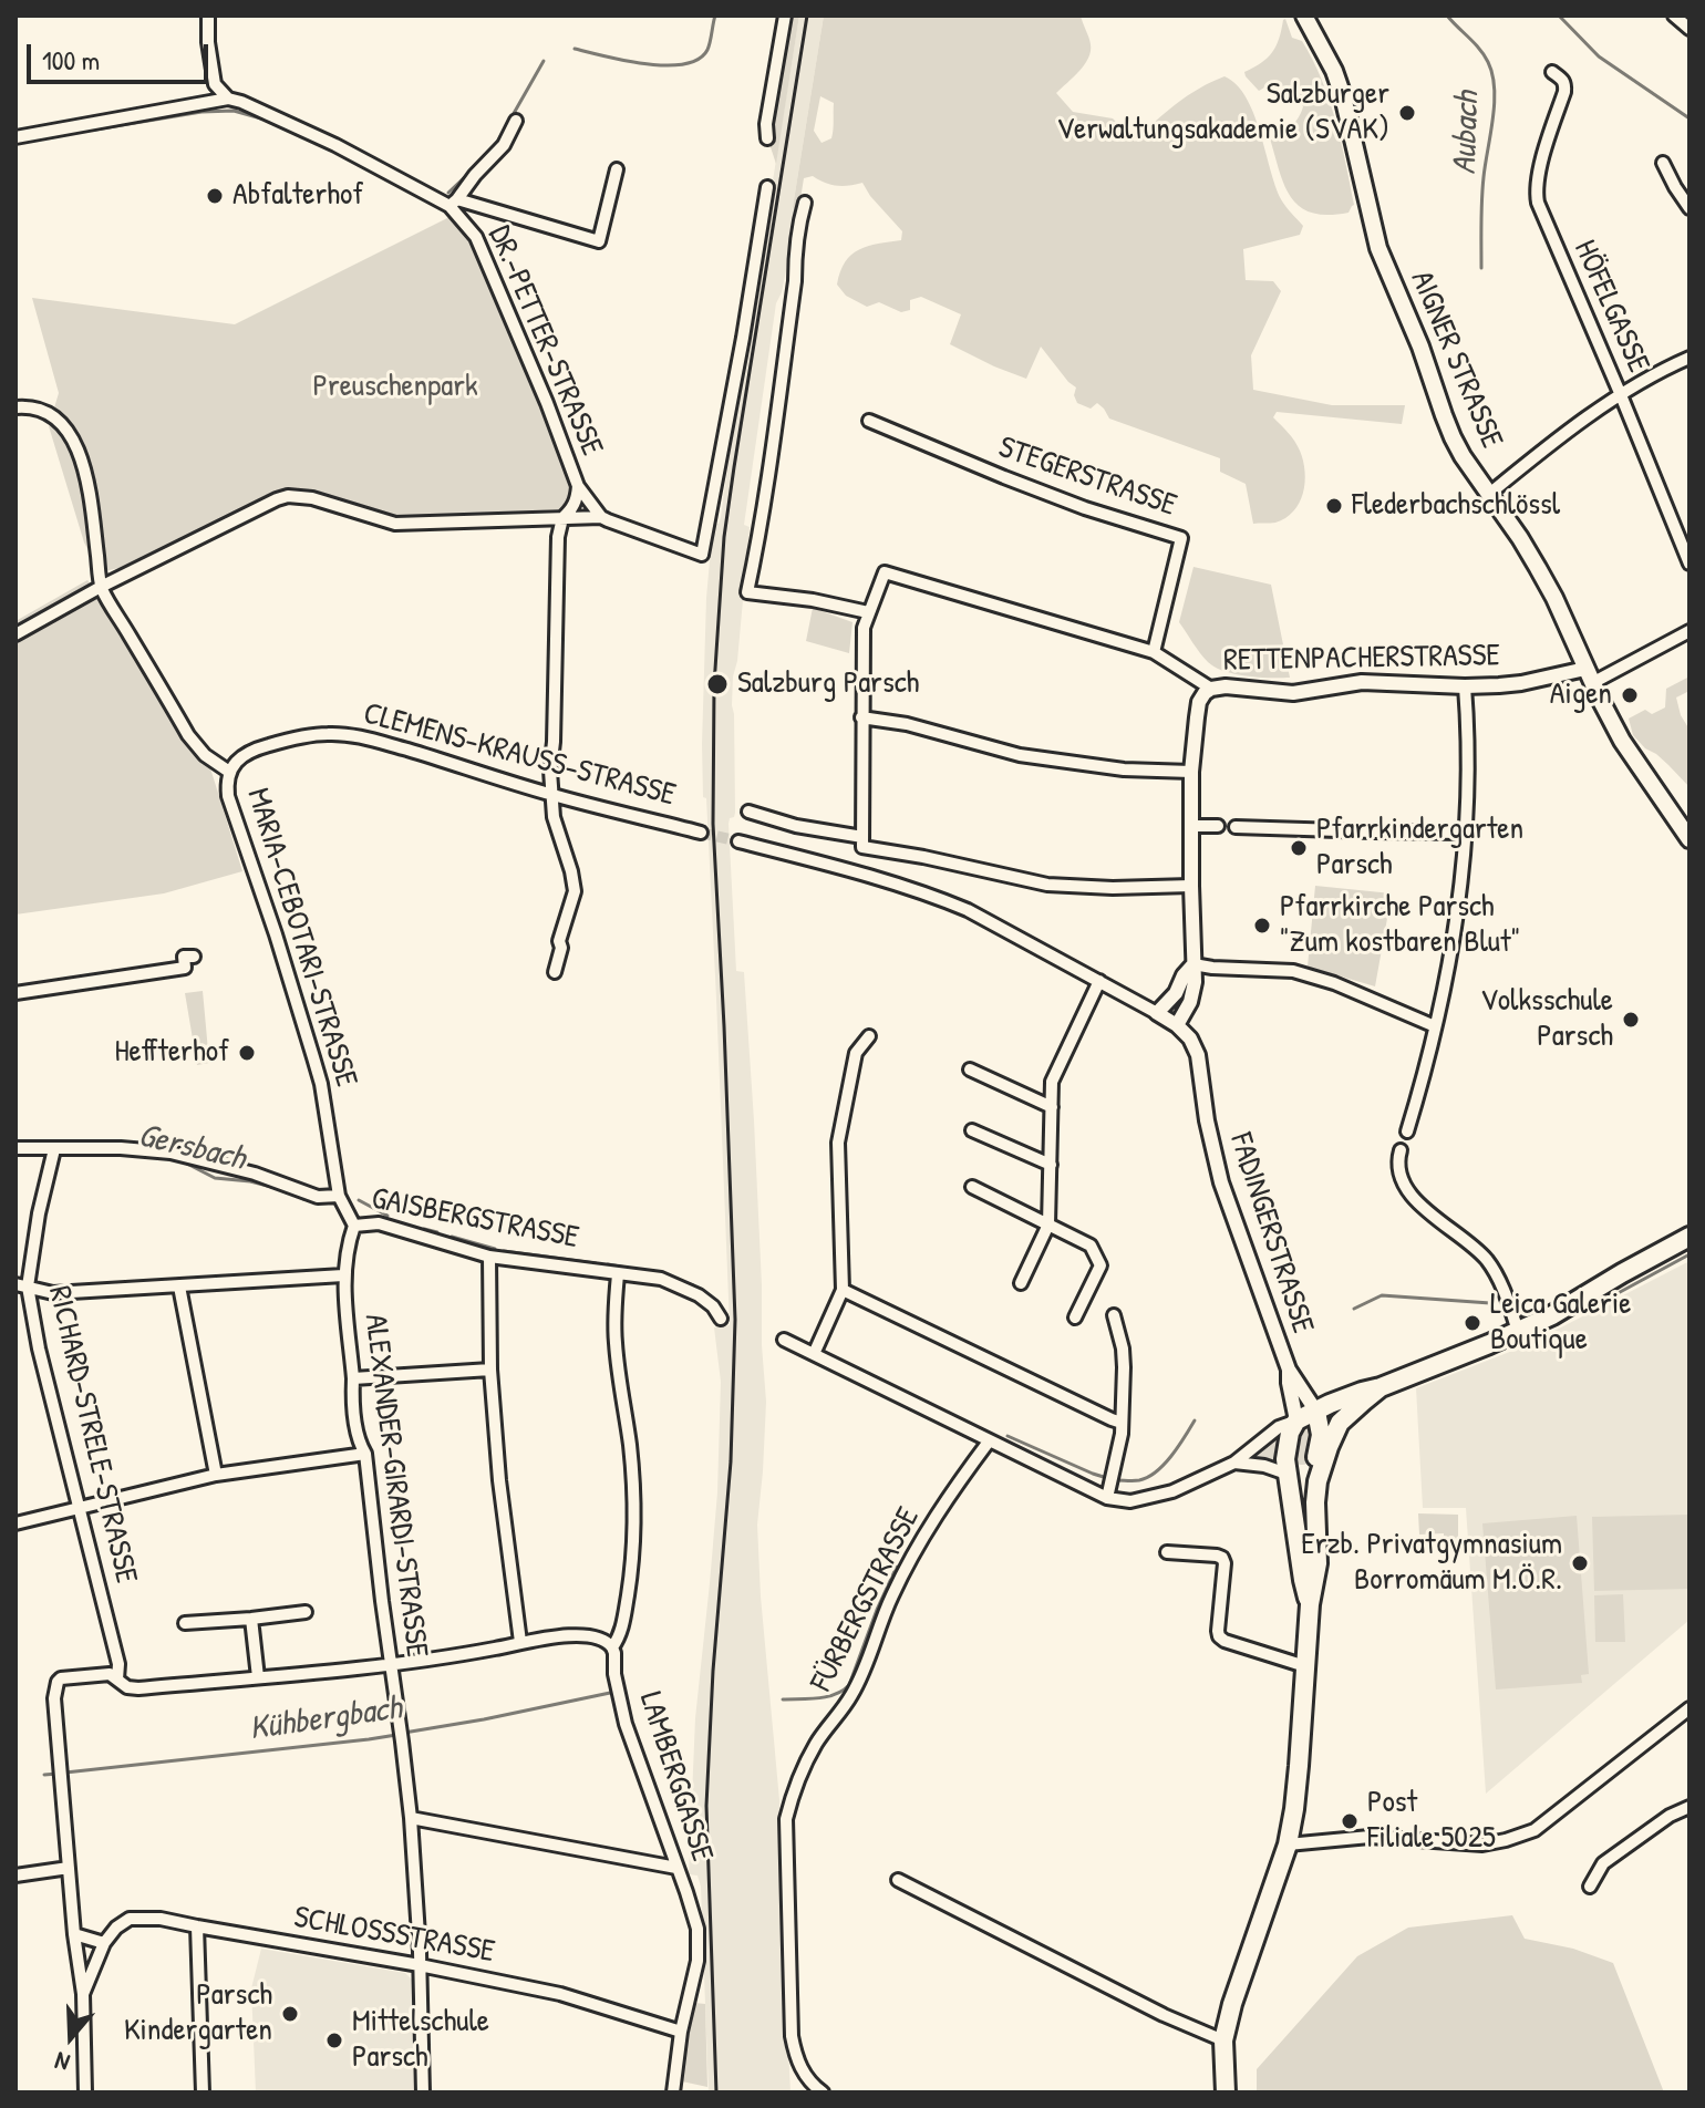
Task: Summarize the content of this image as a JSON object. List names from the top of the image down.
{
  "streets": {
    "main road": ["AIGNER STRASSE"],
    "street": [
      "HÖFELGASSE",
      "DR.-PETTER-STRASSE",
      "STEGERSTRASSE",
      "RETTENPACHERSTRASSE",
      "CLEMENS-KRAUSS-STRASSE",
      "MARIA-CEBOTARI-STRASSE",
      "GAISBERGSTRASSE",
      "FADINGERSTRASSE",
      "RICHARD-STRELE-STRASSE",
      "ALEXANDER-GIRARDI-STRASSE",
      "FÜRBERGSTRASSE",
      "LAMBERGGASSE",
      "SCHLOSSSTRASSE"
    ]
  },
  "crossings": [
    ["DR.-PETTER-STRASSE", "CLEMENS-KRAUSS-STRASSE"],
    ["AIGNER STRASSE", "RETTENPACHERSTRASSE"],
    ["STEGERSTRASSE", "RETTENPACHERSTRASSE"],
    ["CLEMENS-KRAUSS-STRASSE", "MARIA-CEBOTARI-STRASSE"],
    ["MARIA-CEBOTARI-STRASSE", "GAISBERGSTRASSE"],
    ["GAISBERGSTRASSE", "RICHARD-STRELE-STRASSE"],
    ["GAISBERGSTRASSE", "ALEXANDER-GIRARDI-STRASSE"],
    ["GAISBERGSTRASSE", "LAMBERGGASSE"],
    ["ALEXANDER-GIRARDI-STRASSE", "SCHLOSSSTRASSE"],
    ["LAMBERGGASSE", "SCHLOSSSTRASSE"]
  ],
  "water": ["Aubach", "Gersbach", "Kühbergbach"],
  "parks": ["Preuschenpark"],
  "places": [
    "Salzburger Verwaltungsakademie (SVAK)",
    "Abfalterhof",
    "Flederbachschlössl",
    "Salzburg Parsch",
    "Aigen",
    "Pfarrkindergarten Parsch",
    "Pfarrkirche Parsch \"Zum kostbaren Blut\"",
    "Volksschule Parsch",
    "Heffterhof",
    "Leica Galerie Boutique",
    "Erzb. Privatgymnasium Borromäum M.Ö.R.",
    "Post Filiale 5025",
    "Parsch Kindergarten",
    "Mittelschule Parsch"
  ],
  "scale_bar": "100 m",
  "north": "bottom"
}
